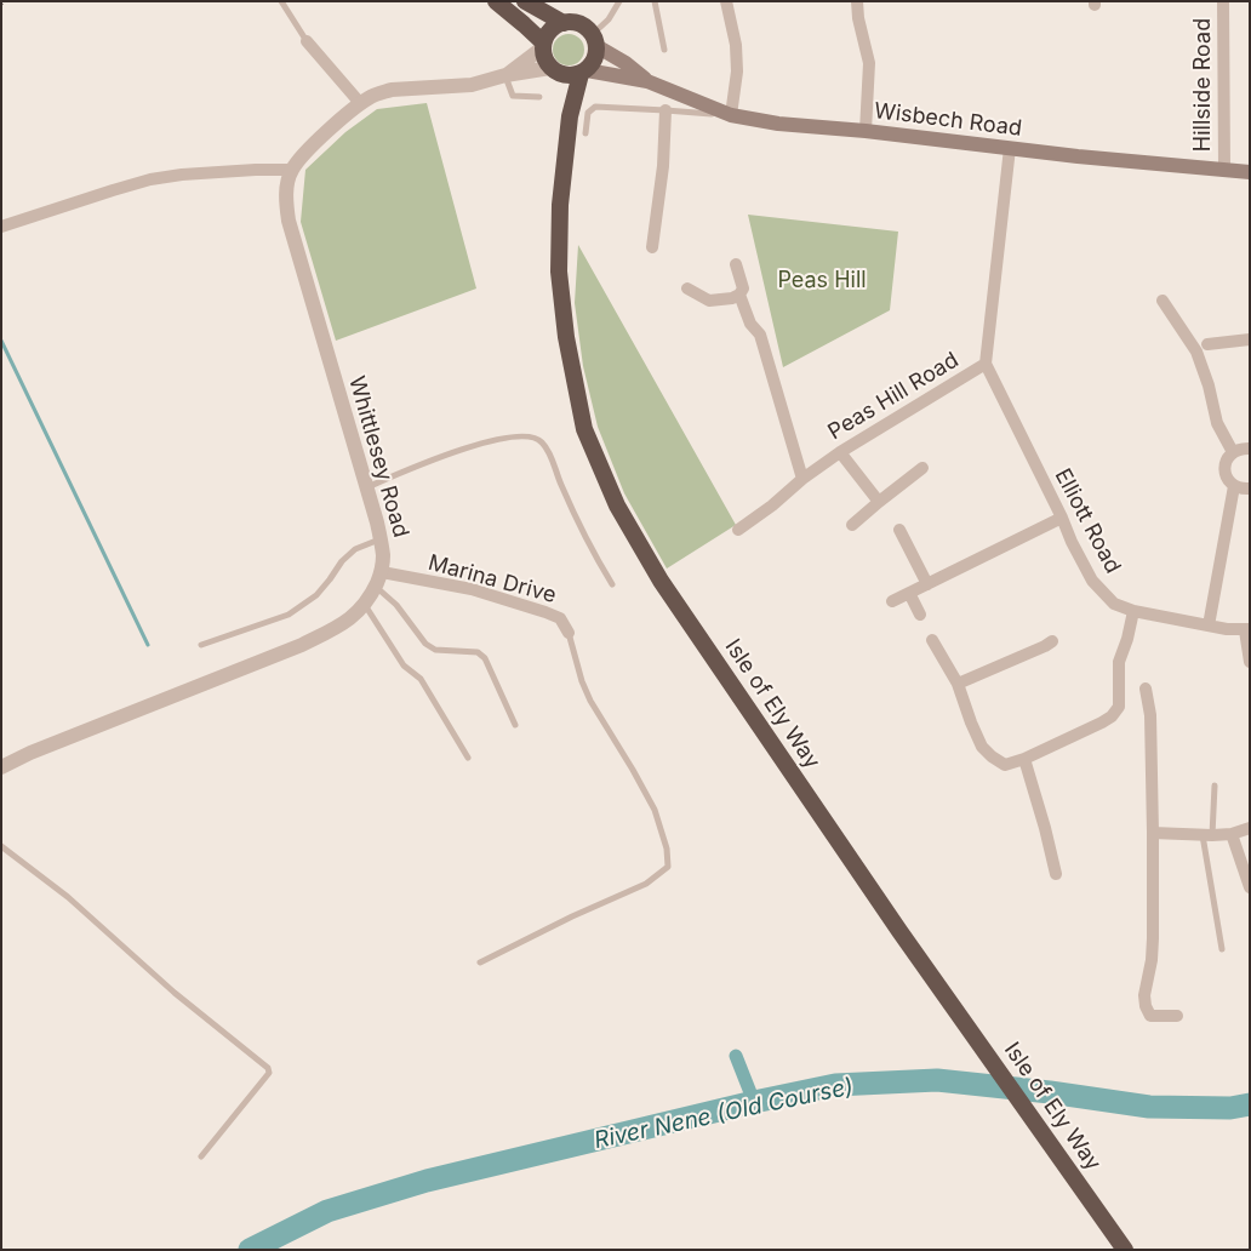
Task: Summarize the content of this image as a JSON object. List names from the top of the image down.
{
  "streets": {
    "highway": ["Isle of Ely Way"],
    "main road": ["Wisbech Road"],
    "street": [
      "Hillside Road",
      "Peas Hill Road",
      "Whittlesey Road",
      "Elliott Road",
      "Marina Drive"
    ]
  },
  "crossings": [
    ["Hillside Road", "Wisbech Road"],
    ["Wisbech Road", "Peas Hill Road"],
    ["Wisbech Road", "Whittlesey Road"],
    ["Wisbech Road", "Isle of Ely Way"],
    ["Peas Hill Road", "Elliott Road"],
    ["Whittlesey Road", "Marina Drive"],
    ["Whittlesey Road", "Isle of Ely Way"]
  ],
  "water": ["River Nene (Old Course)"],
  "parks": ["Peas Hill"]
}
